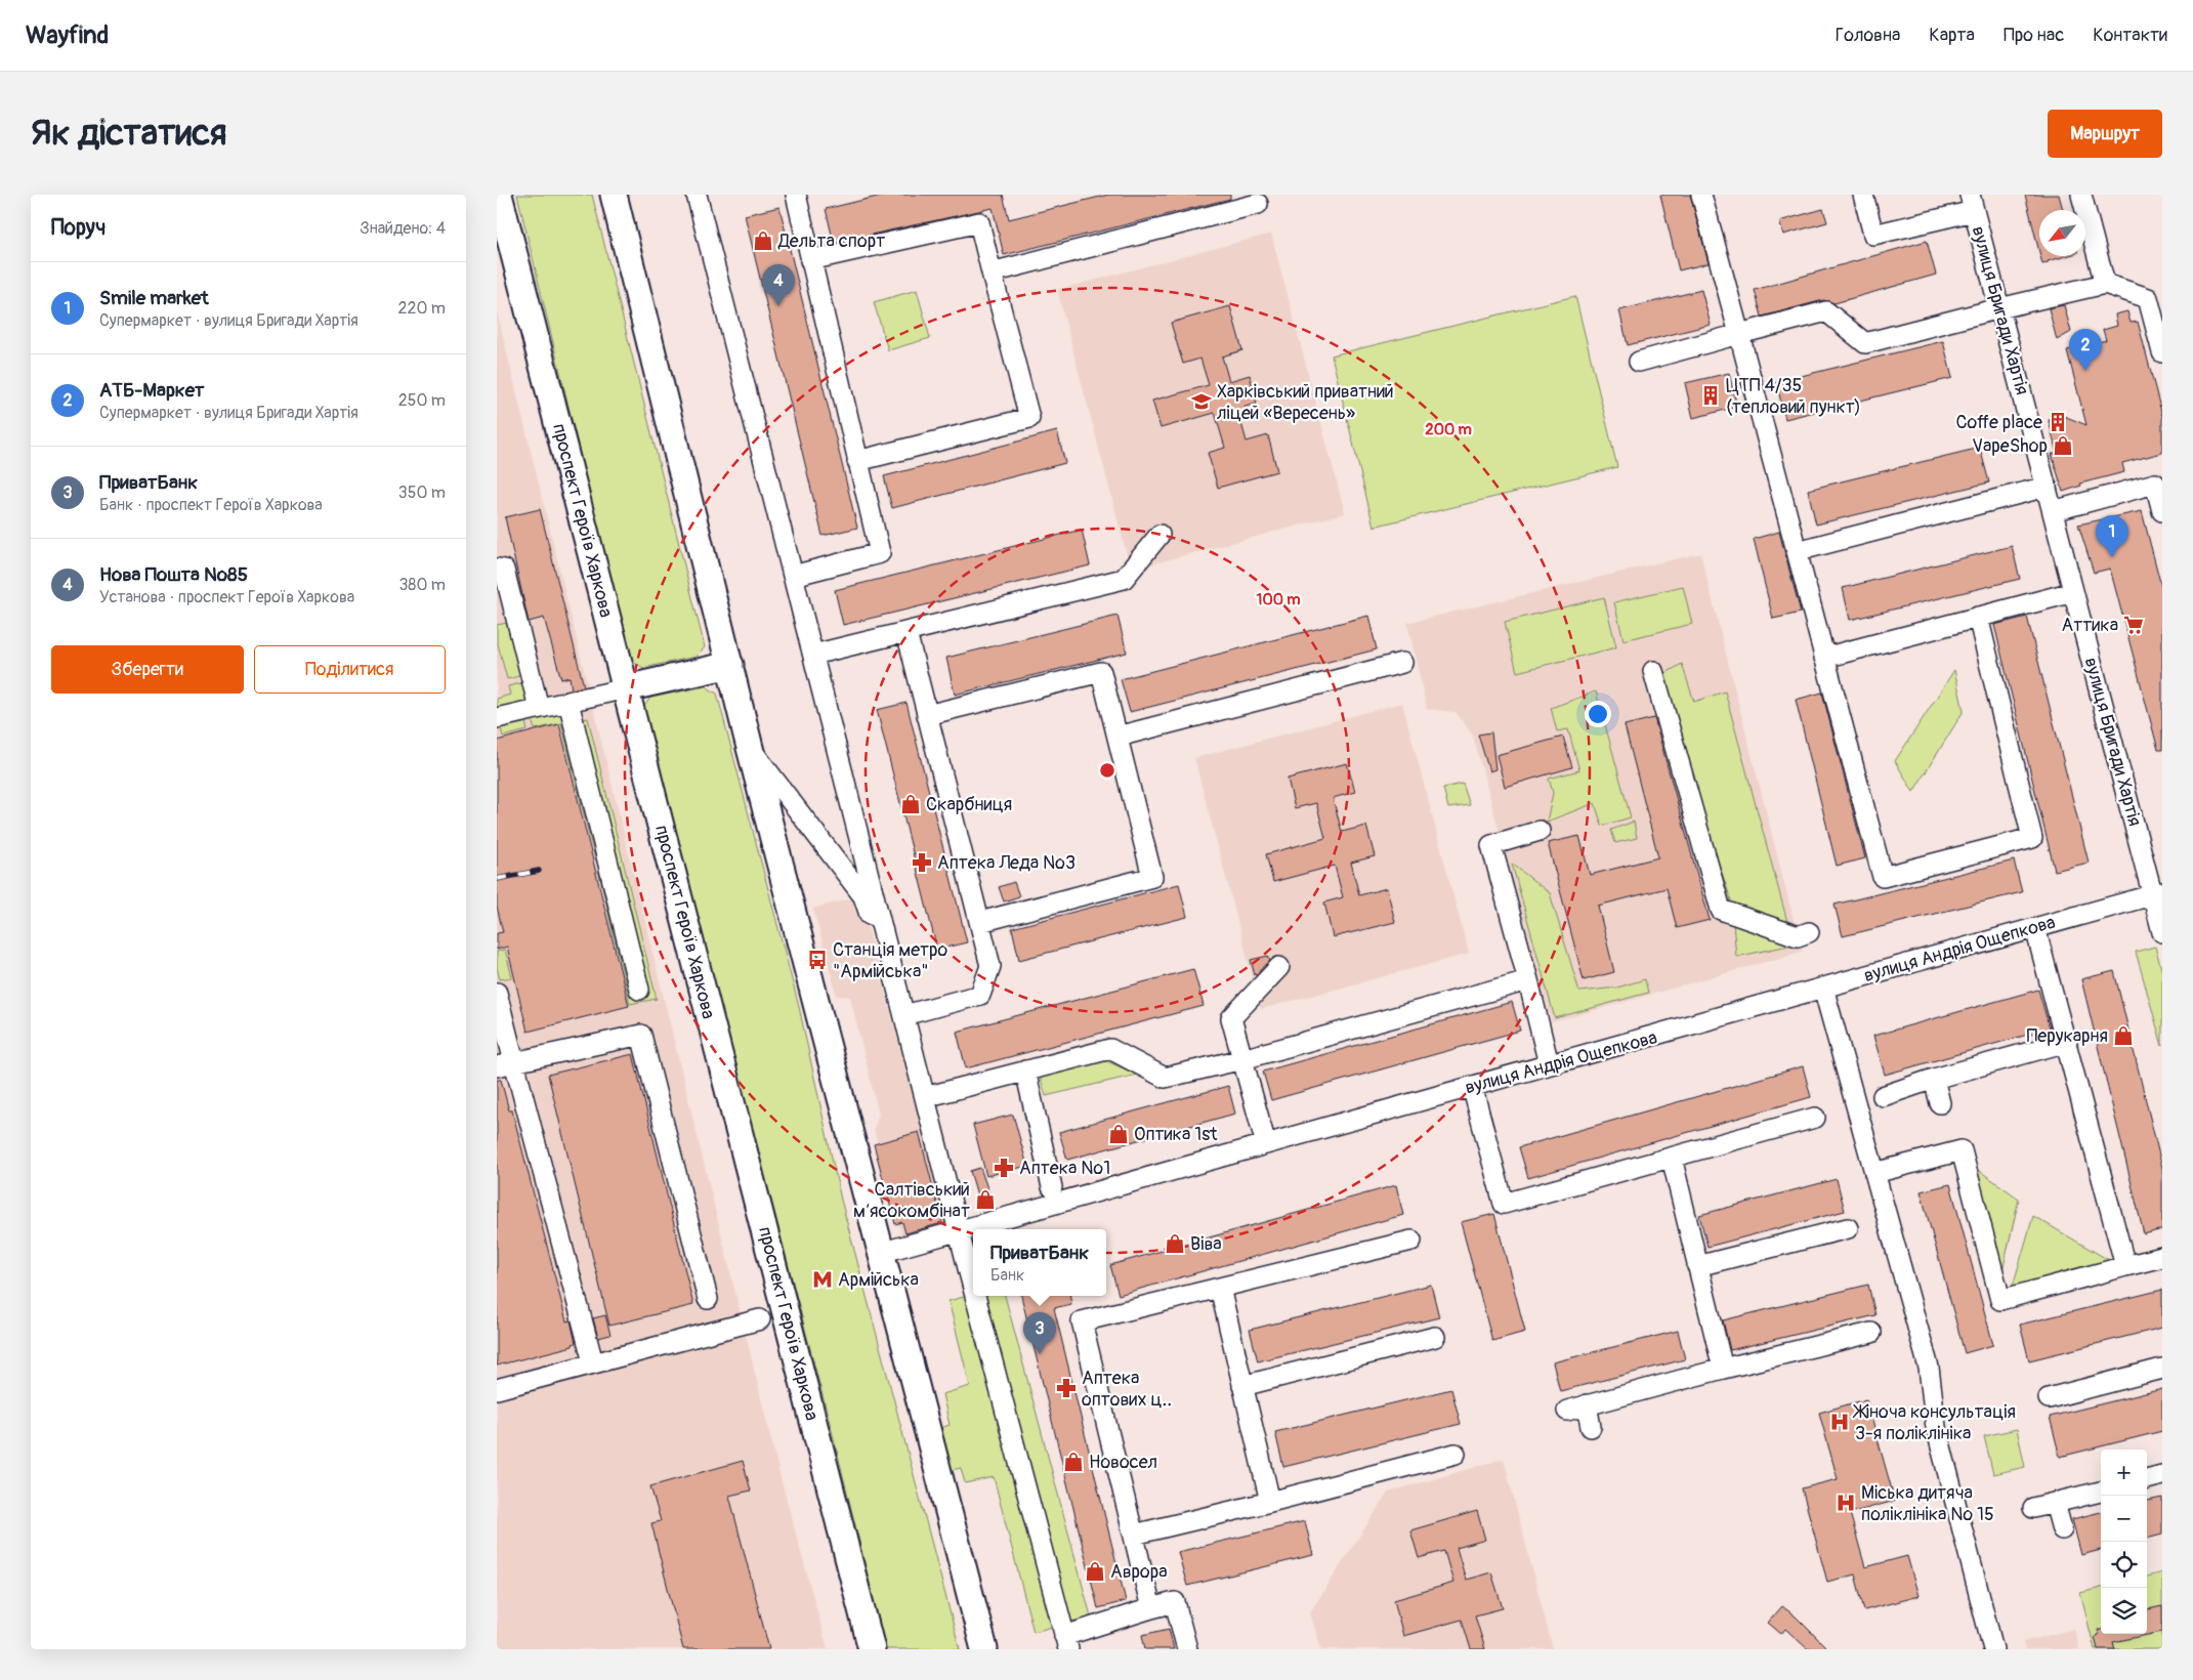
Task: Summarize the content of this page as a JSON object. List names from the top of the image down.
{
  "streets": {
    "main road": ["проспект Героїв Харкова"],
    "street": ["вулиця Бригади Хартія", "вулиця Андрія Ощепкова"]
  },
  "crossings": [
    ["вулиця Бригади Хартія", "вулиця Андрія Ощепкова"]
  ],
  "places": {
    "shop": [
      "Дельта спорт",
      "VapeShop",
      "Скарбниця",
      "Перукарня",
      "Оптика 1st",
      "Салтівський мʼясокомбінат",
      "Віва",
      "Новосел",
      "Аврора"
    ],
    "building": ["ЦТП 4/35 (тепловий пункт)", "Coffe place"],
    "school or university": ["Харківський приватний ліцей «Вересень»"],
    "supermarket": ["Аттика"],
    "pharmacy": ["Аптека Леда №3", "Аптека №1", "Аптека оптових ц‥"],
    "bus stop": ["Станція метро \"Армійська\""],
    "metro station": ["Армійська"],
    "hospital": ["Жіноча консультація 3-я поліклініка", "Міська дитяча поліклініка № 15"]
  },
  "north": "bottom left",
  "page": {
    "header": "Wayfind",
    "nav": [
      "Головна",
      "Карта",
      "Про нас",
      "Контакти"
    ],
    "buttons": [
      "Маршрут",
      ["Зберегти", "Поділитися"]
    ],
    "title": "Як дістатися",
    "heading": ["Поруч", "Знайдено: 4"],
    "list": [
      {
        "mark": "1",
        "name": "Smile market",
        "note": "Супермаркет · вулиця Бригади Хартія",
        "value": "220 m"
      },
      {
        "mark": "2",
        "name": "АТБ-Маркет",
        "note": "Супермаркет · вулиця Бригади Хартія",
        "value": "250 m"
      },
      {
        "mark": "3",
        "name": "ПриватБанк",
        "note": "Банк · проспект Героїв Харкова",
        "value": "350 m"
      },
      {
        "mark": "4",
        "name": "Нова Пошта №85",
        "note": "Установа · проспект Героїв Харкова",
        "value": "380 m"
      }
    ],
    "pins": [
      "4",
      "2",
      "1",
      "3"
    ],
    "popup": ["ПриватБанк", "Банк"],
    "map_buttons": ["+", "−"]
  },
  "rings": ["200 m", "100 m"]
}
